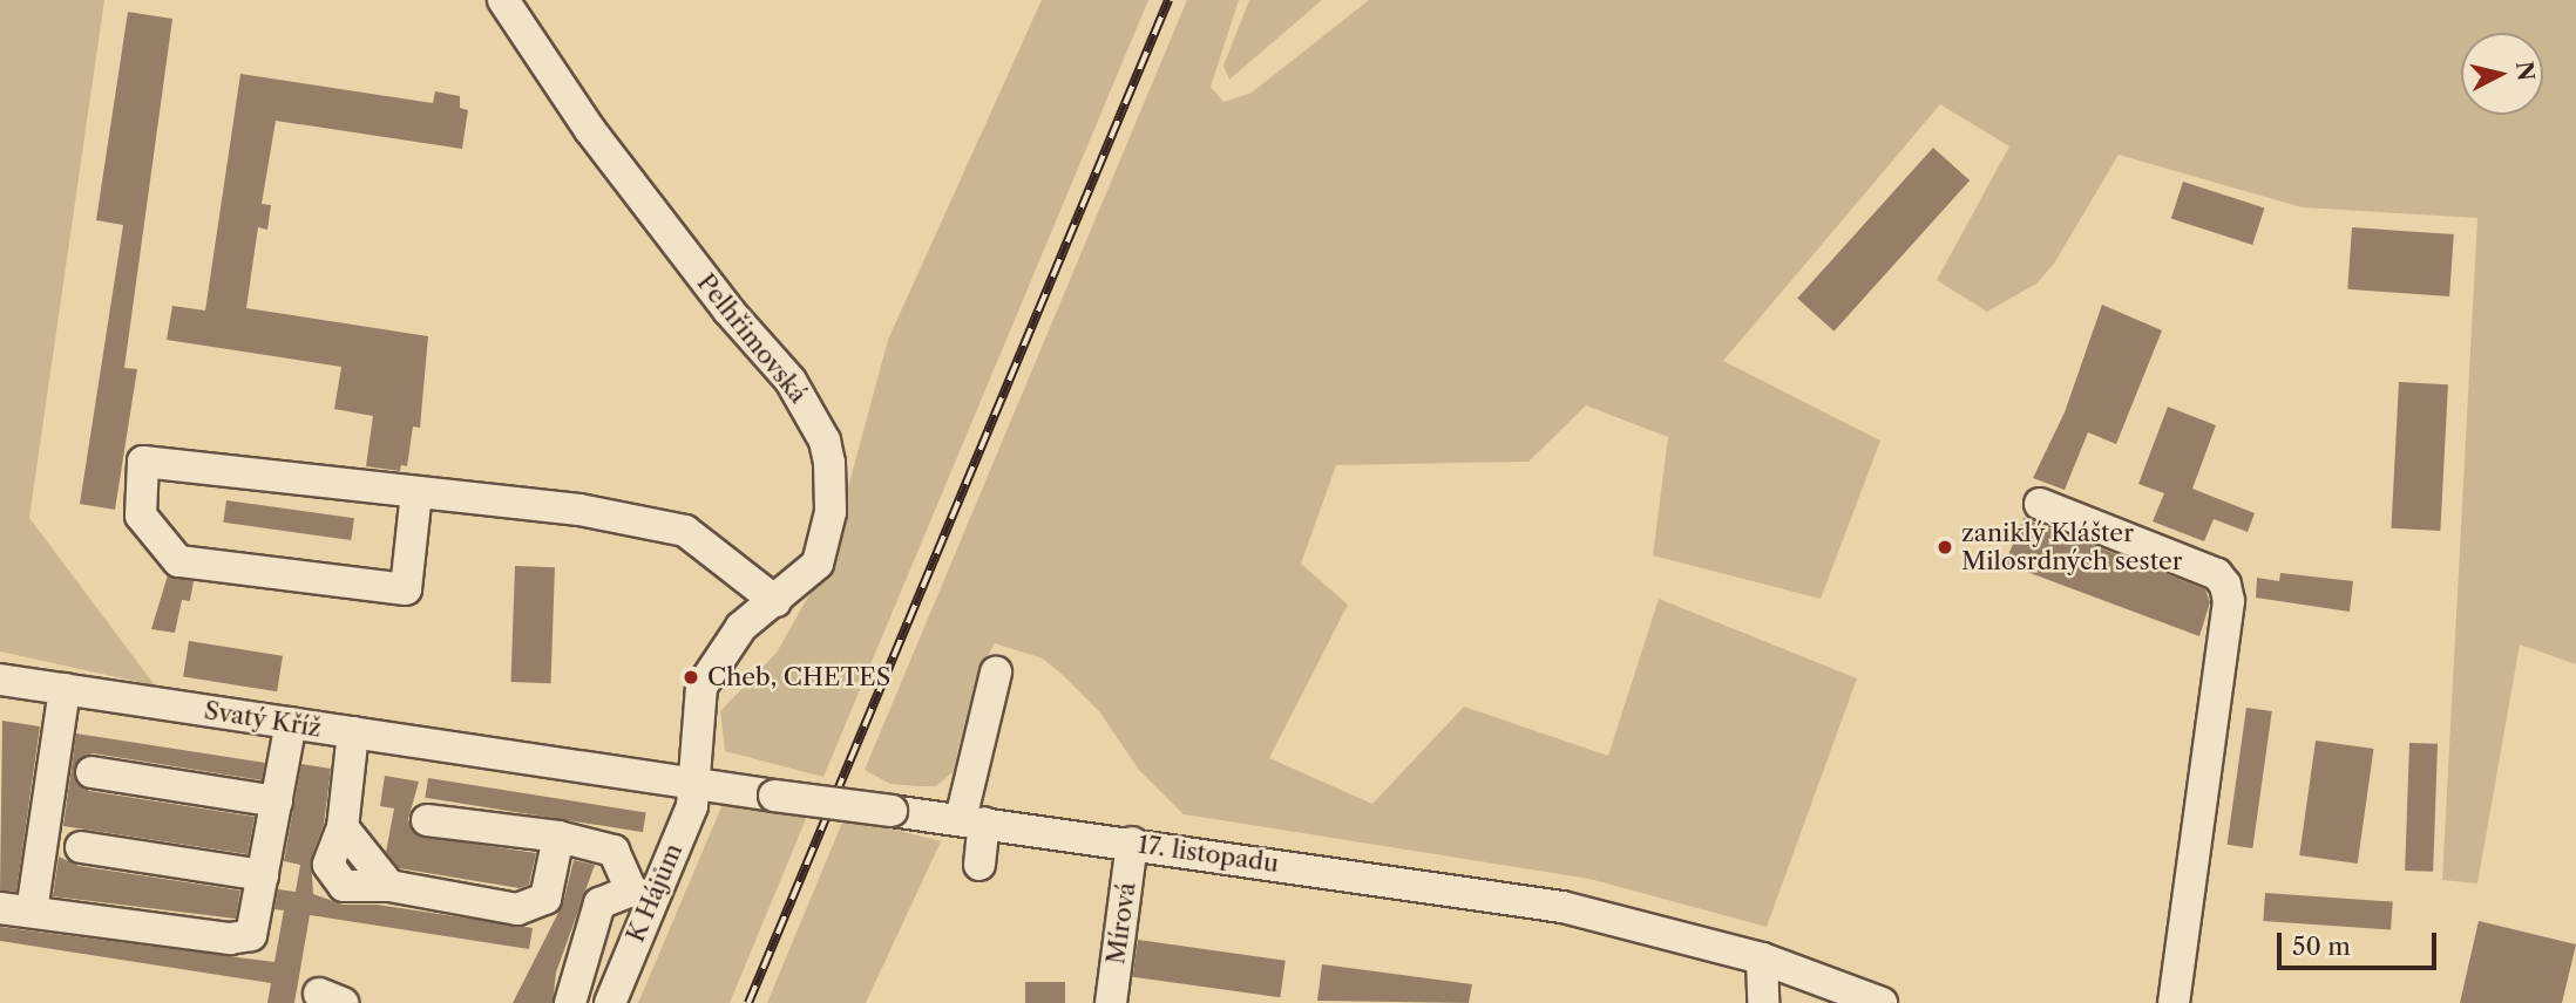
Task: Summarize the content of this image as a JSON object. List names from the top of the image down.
{
  "streets": {
    "street": [
      "Pelhřimovská",
      "Svatý Kříž",
      "17. listopadu",
      "K Hájům",
      "Mírová"
    ]
  },
  "crossings": [
    ["Pelhřimovská", "17. listopadu"],
    ["Pelhřimovská", "K Hájům"],
    ["Svatý Kříž", "17. listopadu"],
    ["17. listopadu", "K Hájům"],
    ["17. listopadu", "Mírová"]
  ],
  "places": ["zaniklý Klášter Milosrdných sester", "Cheb, CHETES"],
  "scale_bar": "50 m",
  "north": "right"
}
